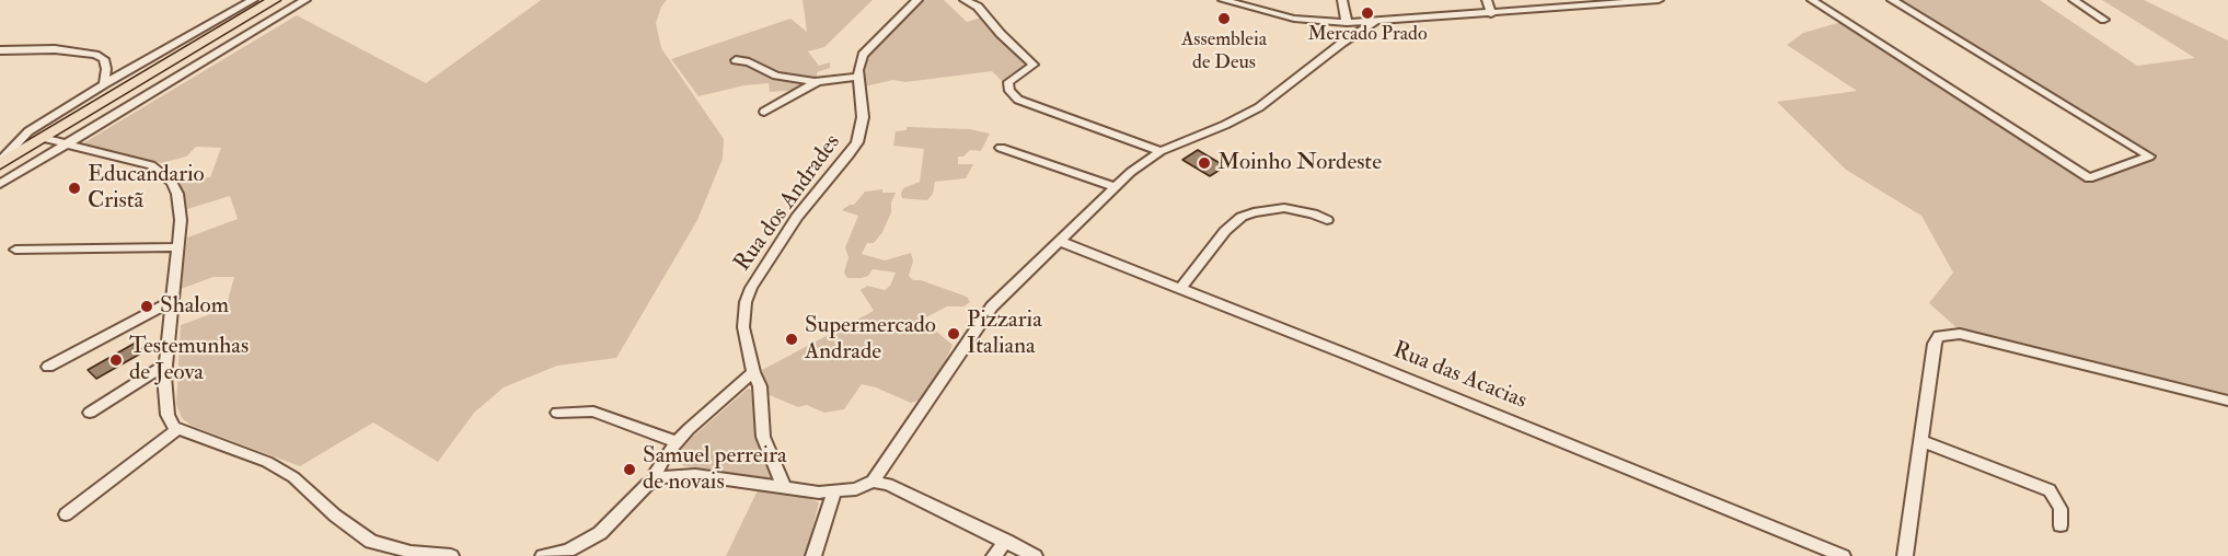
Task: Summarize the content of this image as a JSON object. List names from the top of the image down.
{
  "streets": {
    "street": ["Rua dos Andrades", "Rua das Acacias"]
  },
  "places": [
    "Mercado Prado",
    "Assembleia de Deus",
    "Moinho Nordeste",
    "Educandario Cristã",
    "Shalom",
    "Pizzaria Italiana",
    "Supermercado Andrade",
    "Testemunhas de Jeova",
    "Samuel perreira de novais"
  ]
}
